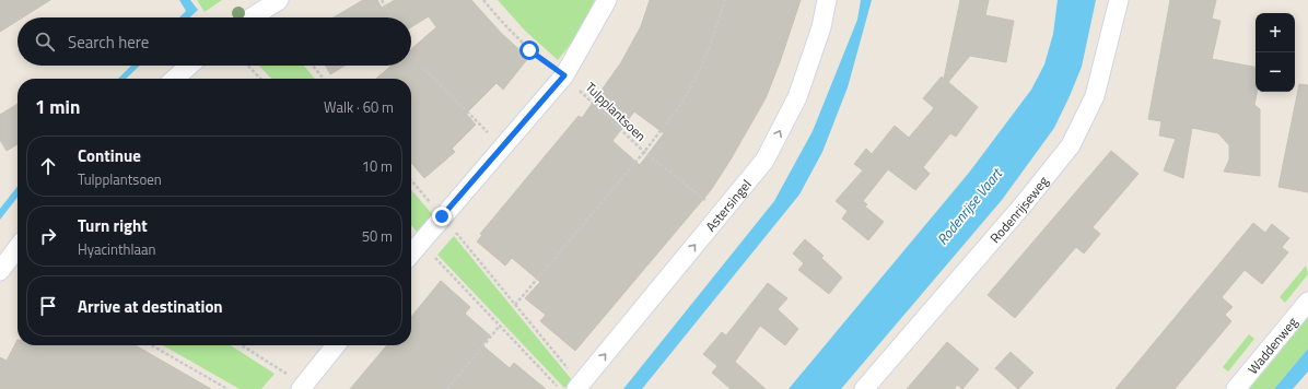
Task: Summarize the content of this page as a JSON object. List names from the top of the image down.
{
  "streets": {
    "street": ["Astersingel", "Rodenrijseweg", "Waddenweg"],
    "path": ["Tulpplantsoen"]
  },
  "crossings": [
    ["Tulpplantsoen", "Astersingel"]
  ],
  "one_way": ["Astersingel"],
  "water": ["Rodenrijse Vaart"],
  "page": {
    "map_buttons": ["+", "−"],
    "search": "Search here",
    "heading": ["1 min", "Walk · 60 m"],
    "list": [
      ["Continue", "Tulpplantsoen", "10 m"],
      ["Turn right", "Hyacinthlaan", "50 m"],
      "Arrive at destination"
    ]
  }
}
